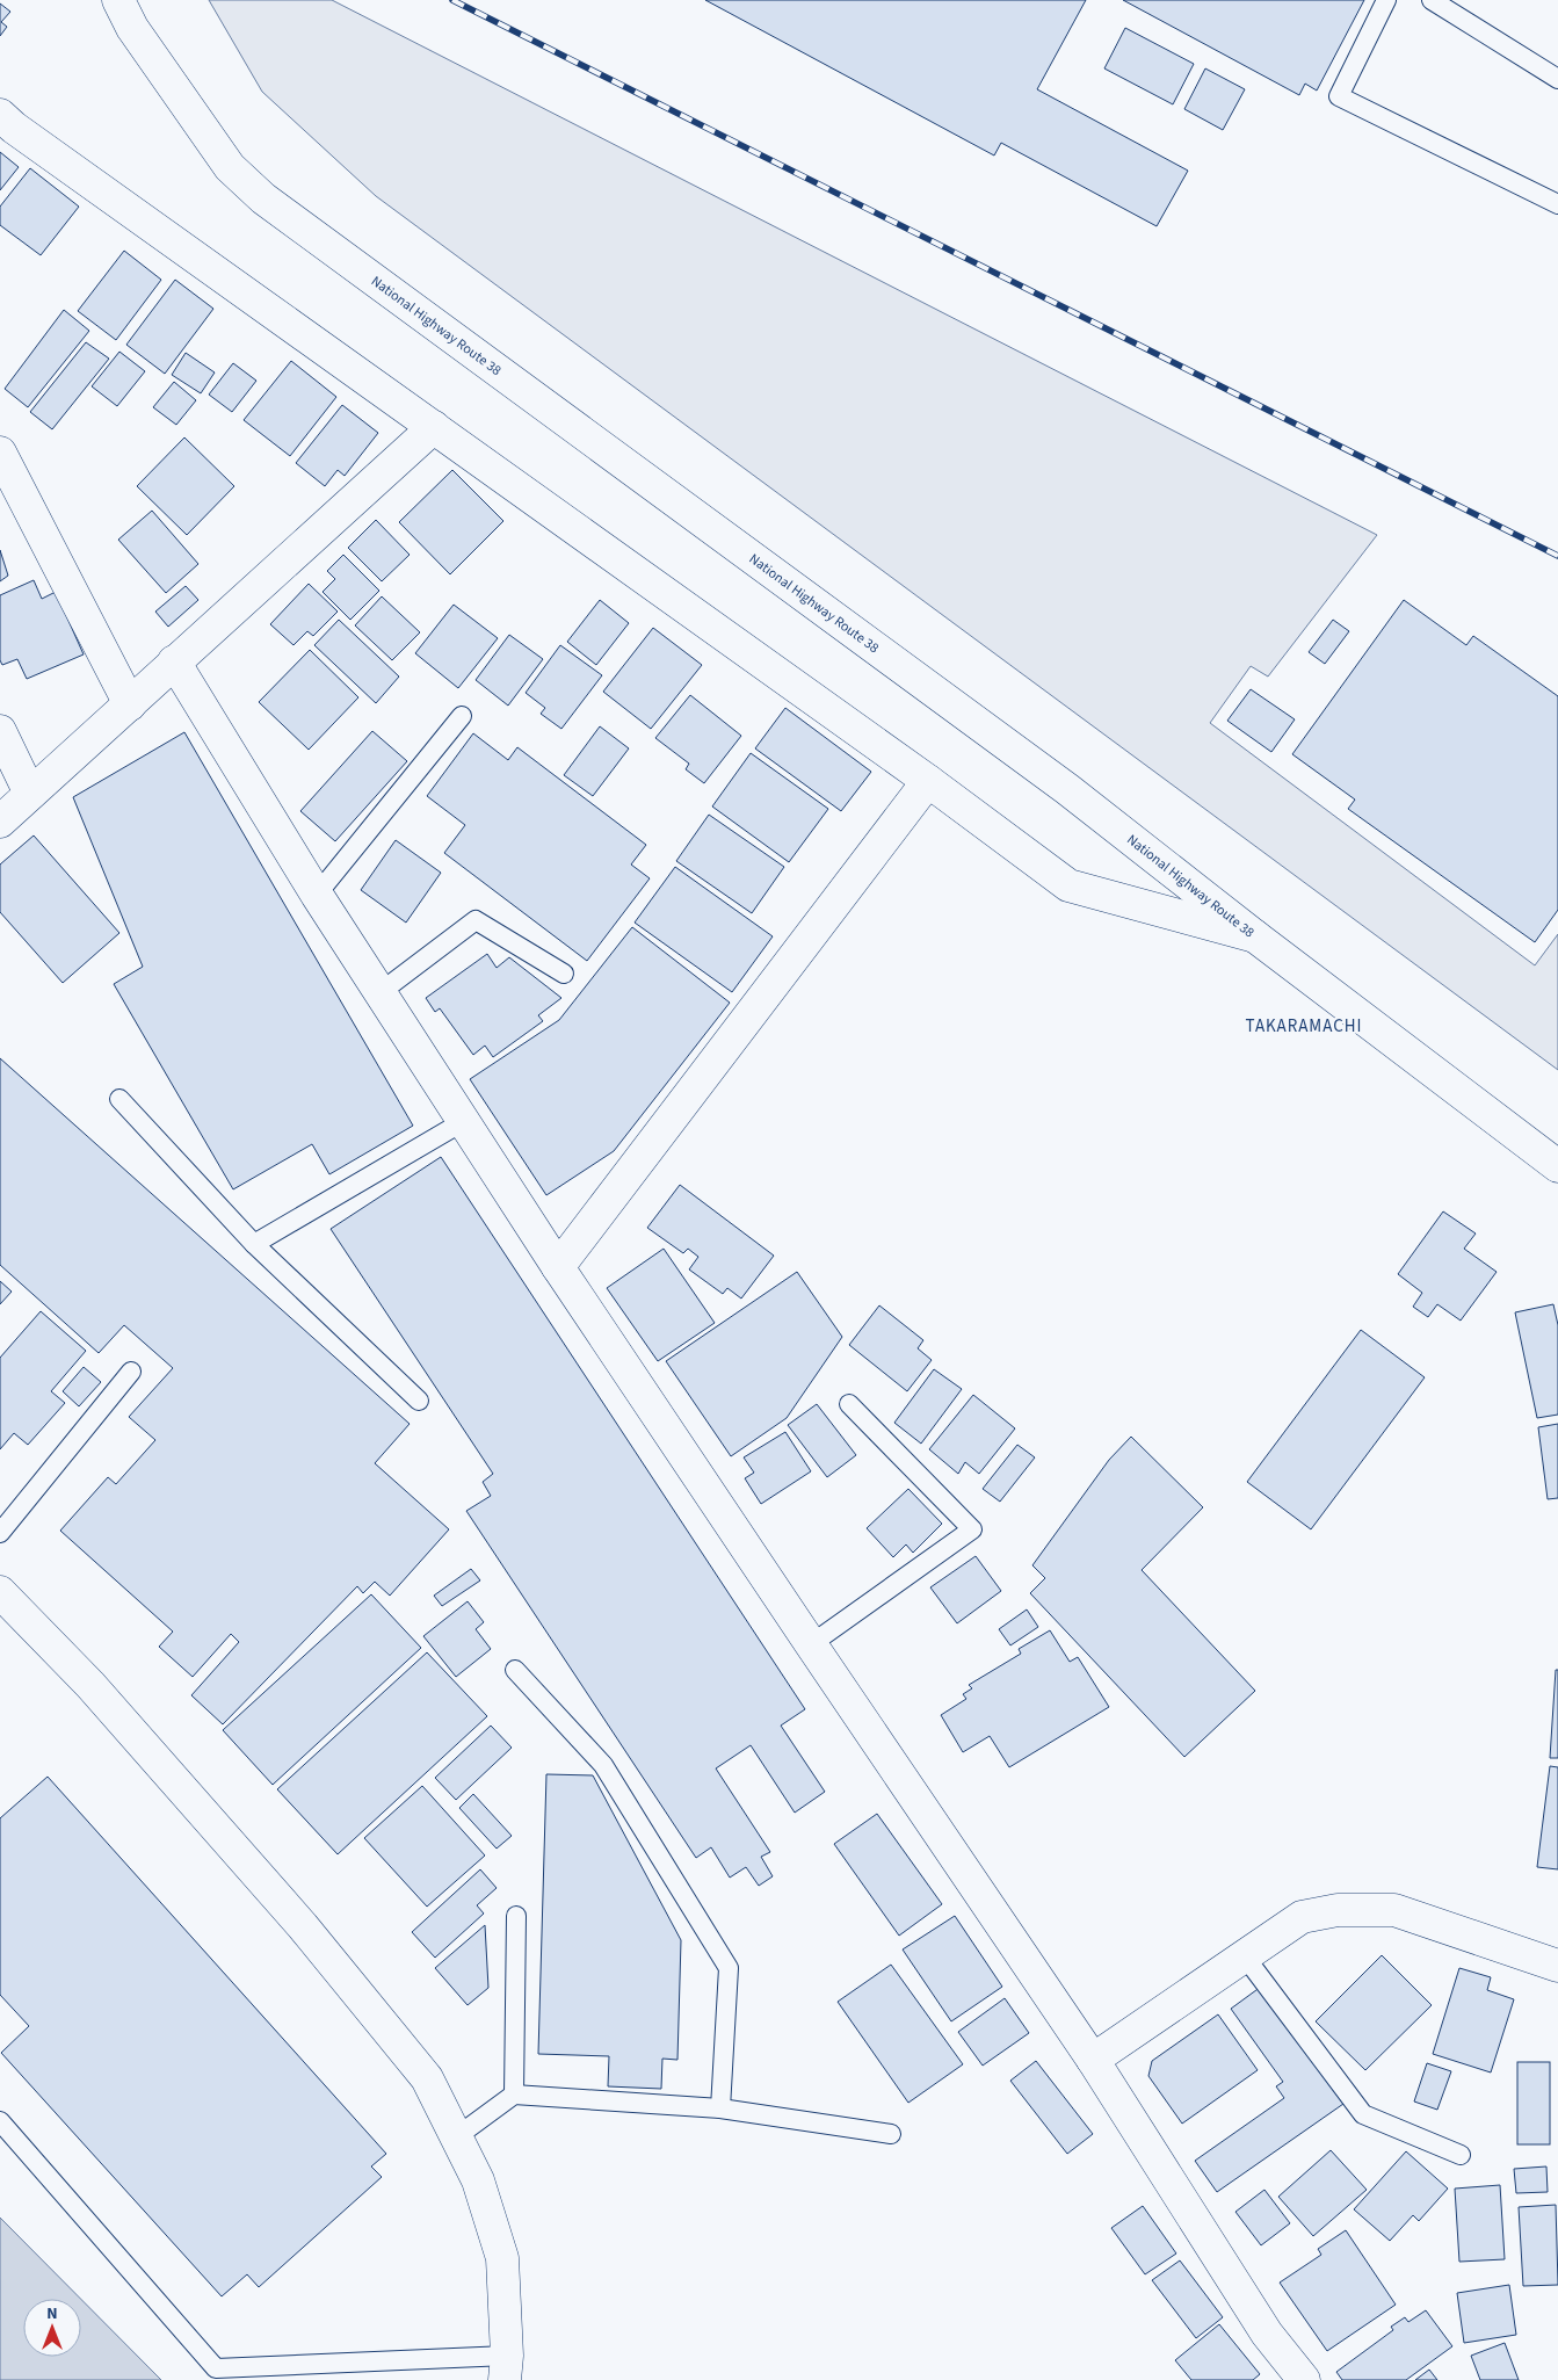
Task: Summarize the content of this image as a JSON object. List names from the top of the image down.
{
  "streets": {
    "main road": ["National Highway Route 38"]
  },
  "districts": ["TAKARAMACHI"],
  "north": "top"
}
